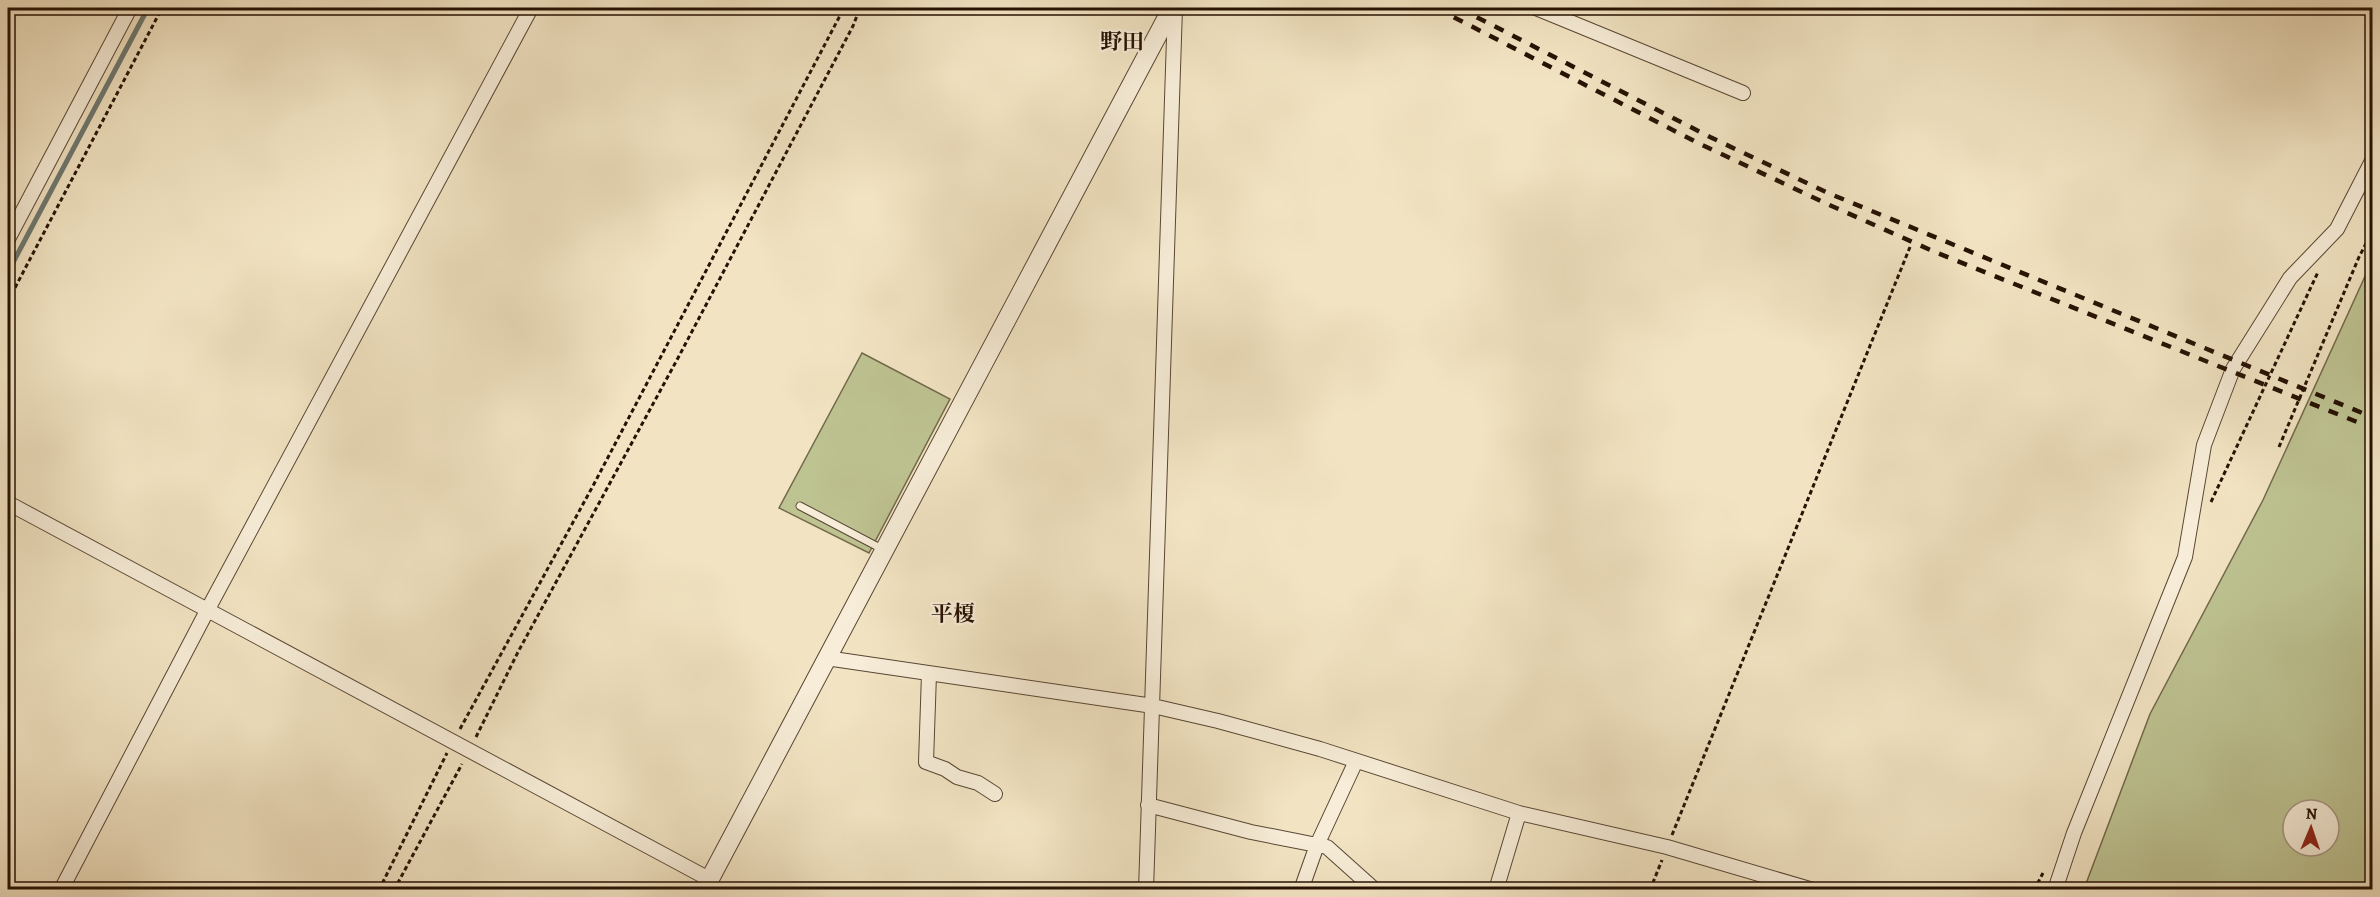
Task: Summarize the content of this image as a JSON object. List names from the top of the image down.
{
  "districts": ["野田", "平榎"],
  "north": "top"
}
